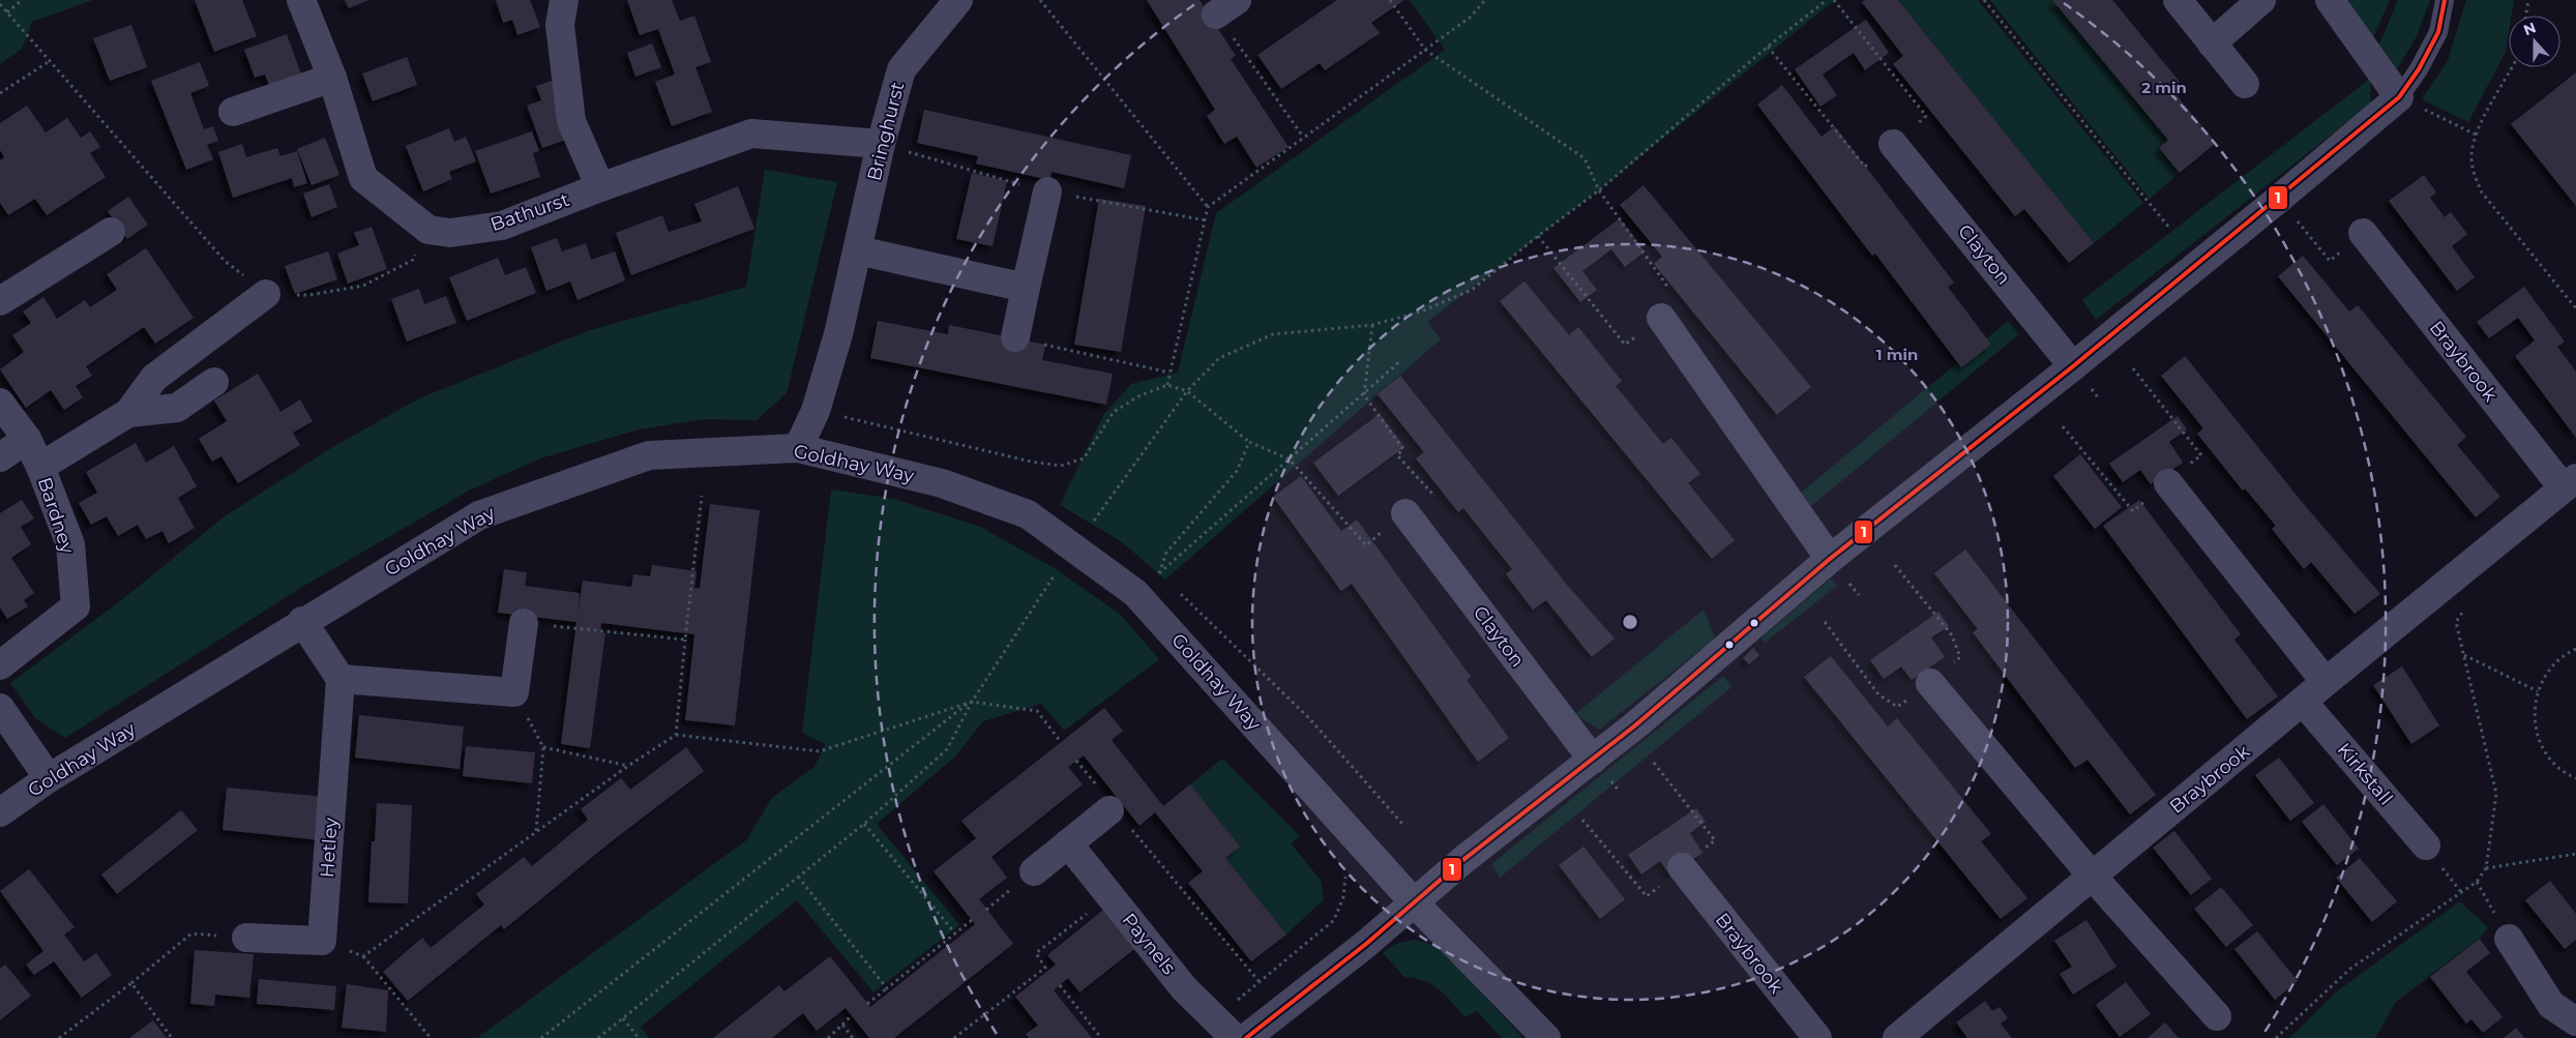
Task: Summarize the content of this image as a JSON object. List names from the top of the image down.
{
  "streets": {
    "street": [
      "Bringhurst",
      "Bathurst",
      "Clayton",
      "Braybrook",
      "Goldhay Way",
      "Bardney",
      "Kirkstall",
      "Hetley",
      "Paynels"
    ]
  },
  "crossings": [
    ["Bringhurst", "Bathurst"],
    ["Bringhurst", "Goldhay Way"],
    ["Braybrook", "Kirkstall"]
  ],
  "lines": ["transit line 1"],
  "north": "top",
  "rings": ["2 min", "1 min"]
}
